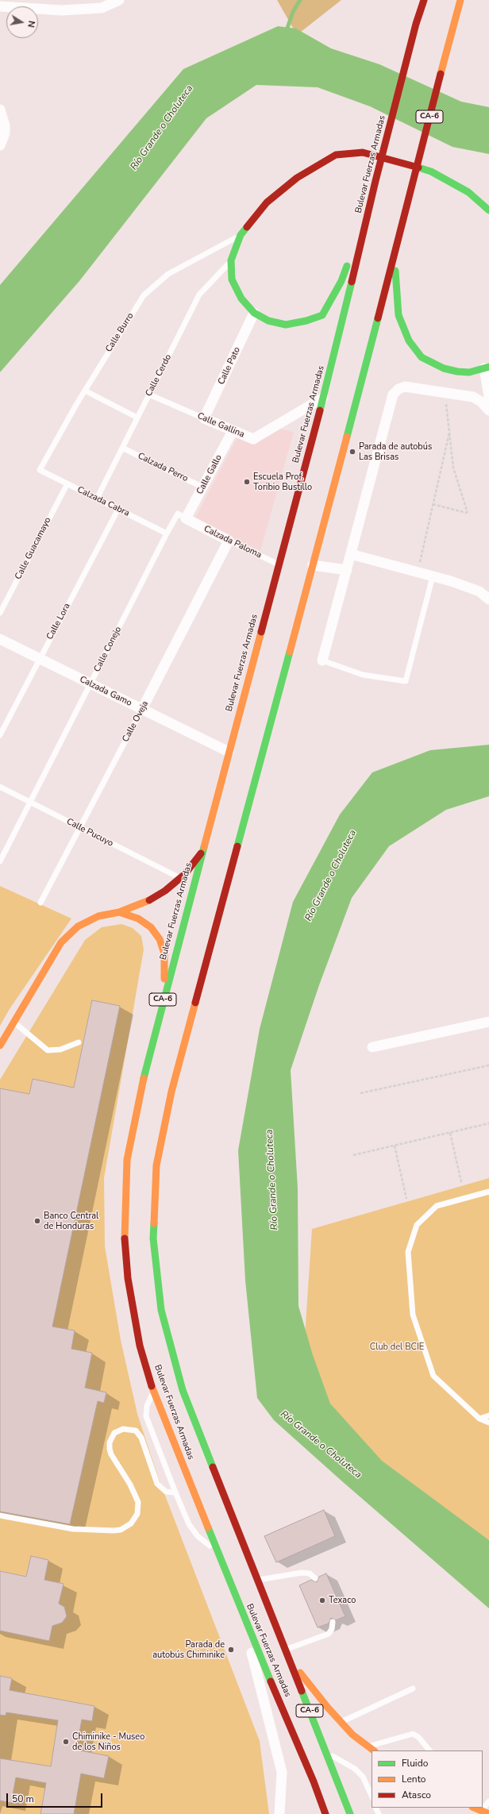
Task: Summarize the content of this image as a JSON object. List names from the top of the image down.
{
  "streets": {
    "main road": ["CA-6", "Bulevar Fuerzas Armadas"],
    "street": [
      "Calle Pato",
      "Calle Gallina",
      "Calle Gallo",
      "Calzada Paloma",
      "Calzada Gamo",
      "Calle Oveja"
    ],
    "lane": [
      "Calle Burro",
      "Calle Cerdo",
      "Calzada Perro",
      "Calzada Cabra",
      "Calle Guacamayo",
      "Calle Lora",
      "Calle Conejo",
      "Calle Pucuyo"
    ]
  },
  "crossings": [
    ["Bulevar Fuerzas Armadas", "Calle Gallina"],
    ["Bulevar Fuerzas Armadas", "Calzada Paloma"],
    ["Bulevar Fuerzas Armadas", "Calzada Gamo"],
    ["Calle Burro", "Calzada Cabra"],
    ["Calle Pato", "Calle Gallina"],
    ["Calle Cerdo", "Calle Gallina"],
    ["Calle Cerdo", "Calzada Perro"],
    ["Calle Cerdo", "Calzada Cabra"],
    ["Calle Gallina", "Calle Gallo"],
    ["Calzada Perro", "Calle Gallo"],
    ["Calle Gallo", "Calzada Paloma"],
    ["Calle Gallo", "Calle Conejo"],
    ["Calzada Cabra", "Calle Guacamayo"],
    ["Calzada Cabra", "Calle Lora"],
    ["Calzada Cabra", "Calle Conejo"],
    ["Calzada Paloma", "Calle Conejo"],
    ["Calzada Paloma", "Calle Oveja"],
    ["Calle Lora", "Calzada Gamo"],
    ["Calle Conejo", "Calzada Gamo"],
    ["Calle Conejo", "Calle Pucuyo"],
    ["Calzada Gamo", "Calle Oveja"],
    ["Calle Oveja", "Calle Pucuyo"]
  ],
  "water": ["Río Grande o Choluteca"],
  "parks": ["Club del BCIE"],
  "places": [
    "Parada de autobús Las Brisas",
    "Escuela Prof. Toribio Bustillo",
    "Banco Central de Honduras",
    "Texaco",
    "Parada de autobús Chiminike",
    "Chiminike - Museo de los Niños"
  ],
  "legend": ["Fluido", "Lento", "Atasco"],
  "scale_bar": "50 m",
  "north": "right"
}
